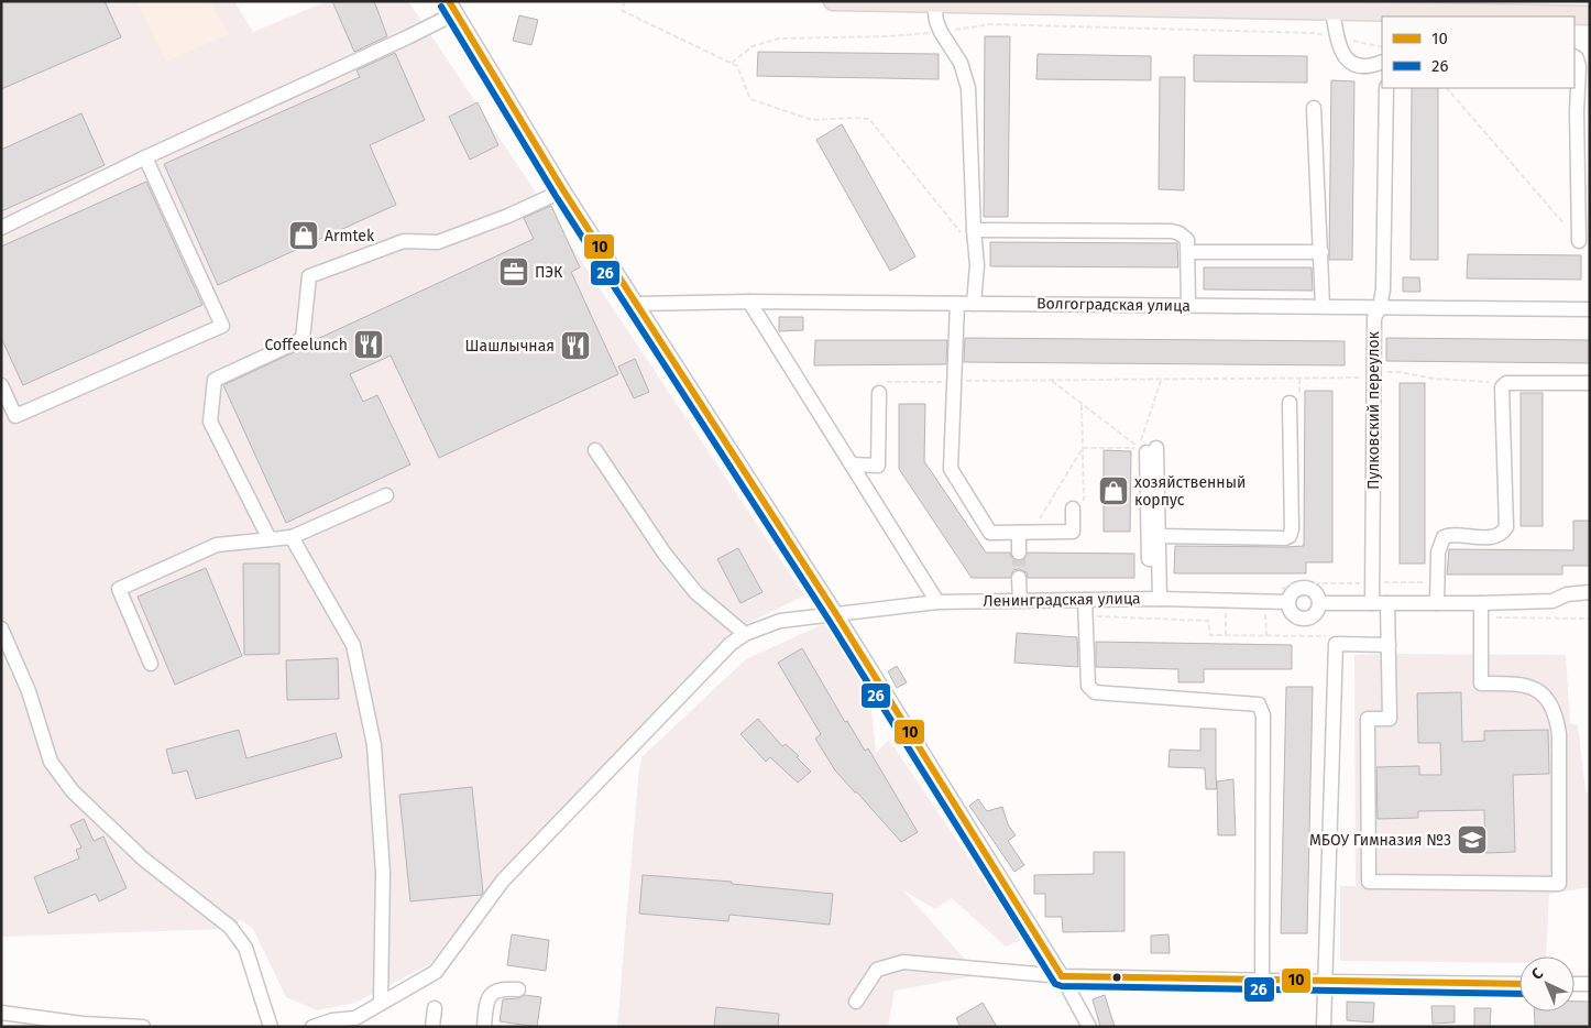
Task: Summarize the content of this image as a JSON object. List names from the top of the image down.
{
  "streets": {
    "street": ["Волгоградская улица", "Пулковский переулок", "Ленинградская улица"]
  },
  "crossings": [
    ["Волгоградская улица", "Пулковский переулок"]
  ],
  "places": {
    "shop": ["Armtek", "хозяйственный корпус"],
    "office": ["ПЭК"],
    "restaurant": ["Coffeelunch", "Шашлычная"],
    "school or university": ["МБОУ Гимназия №3"]
  },
  "lines": ["transit line 10", "transit line 26"],
  "legend": ["10", "26"],
  "north": "top left"
}
